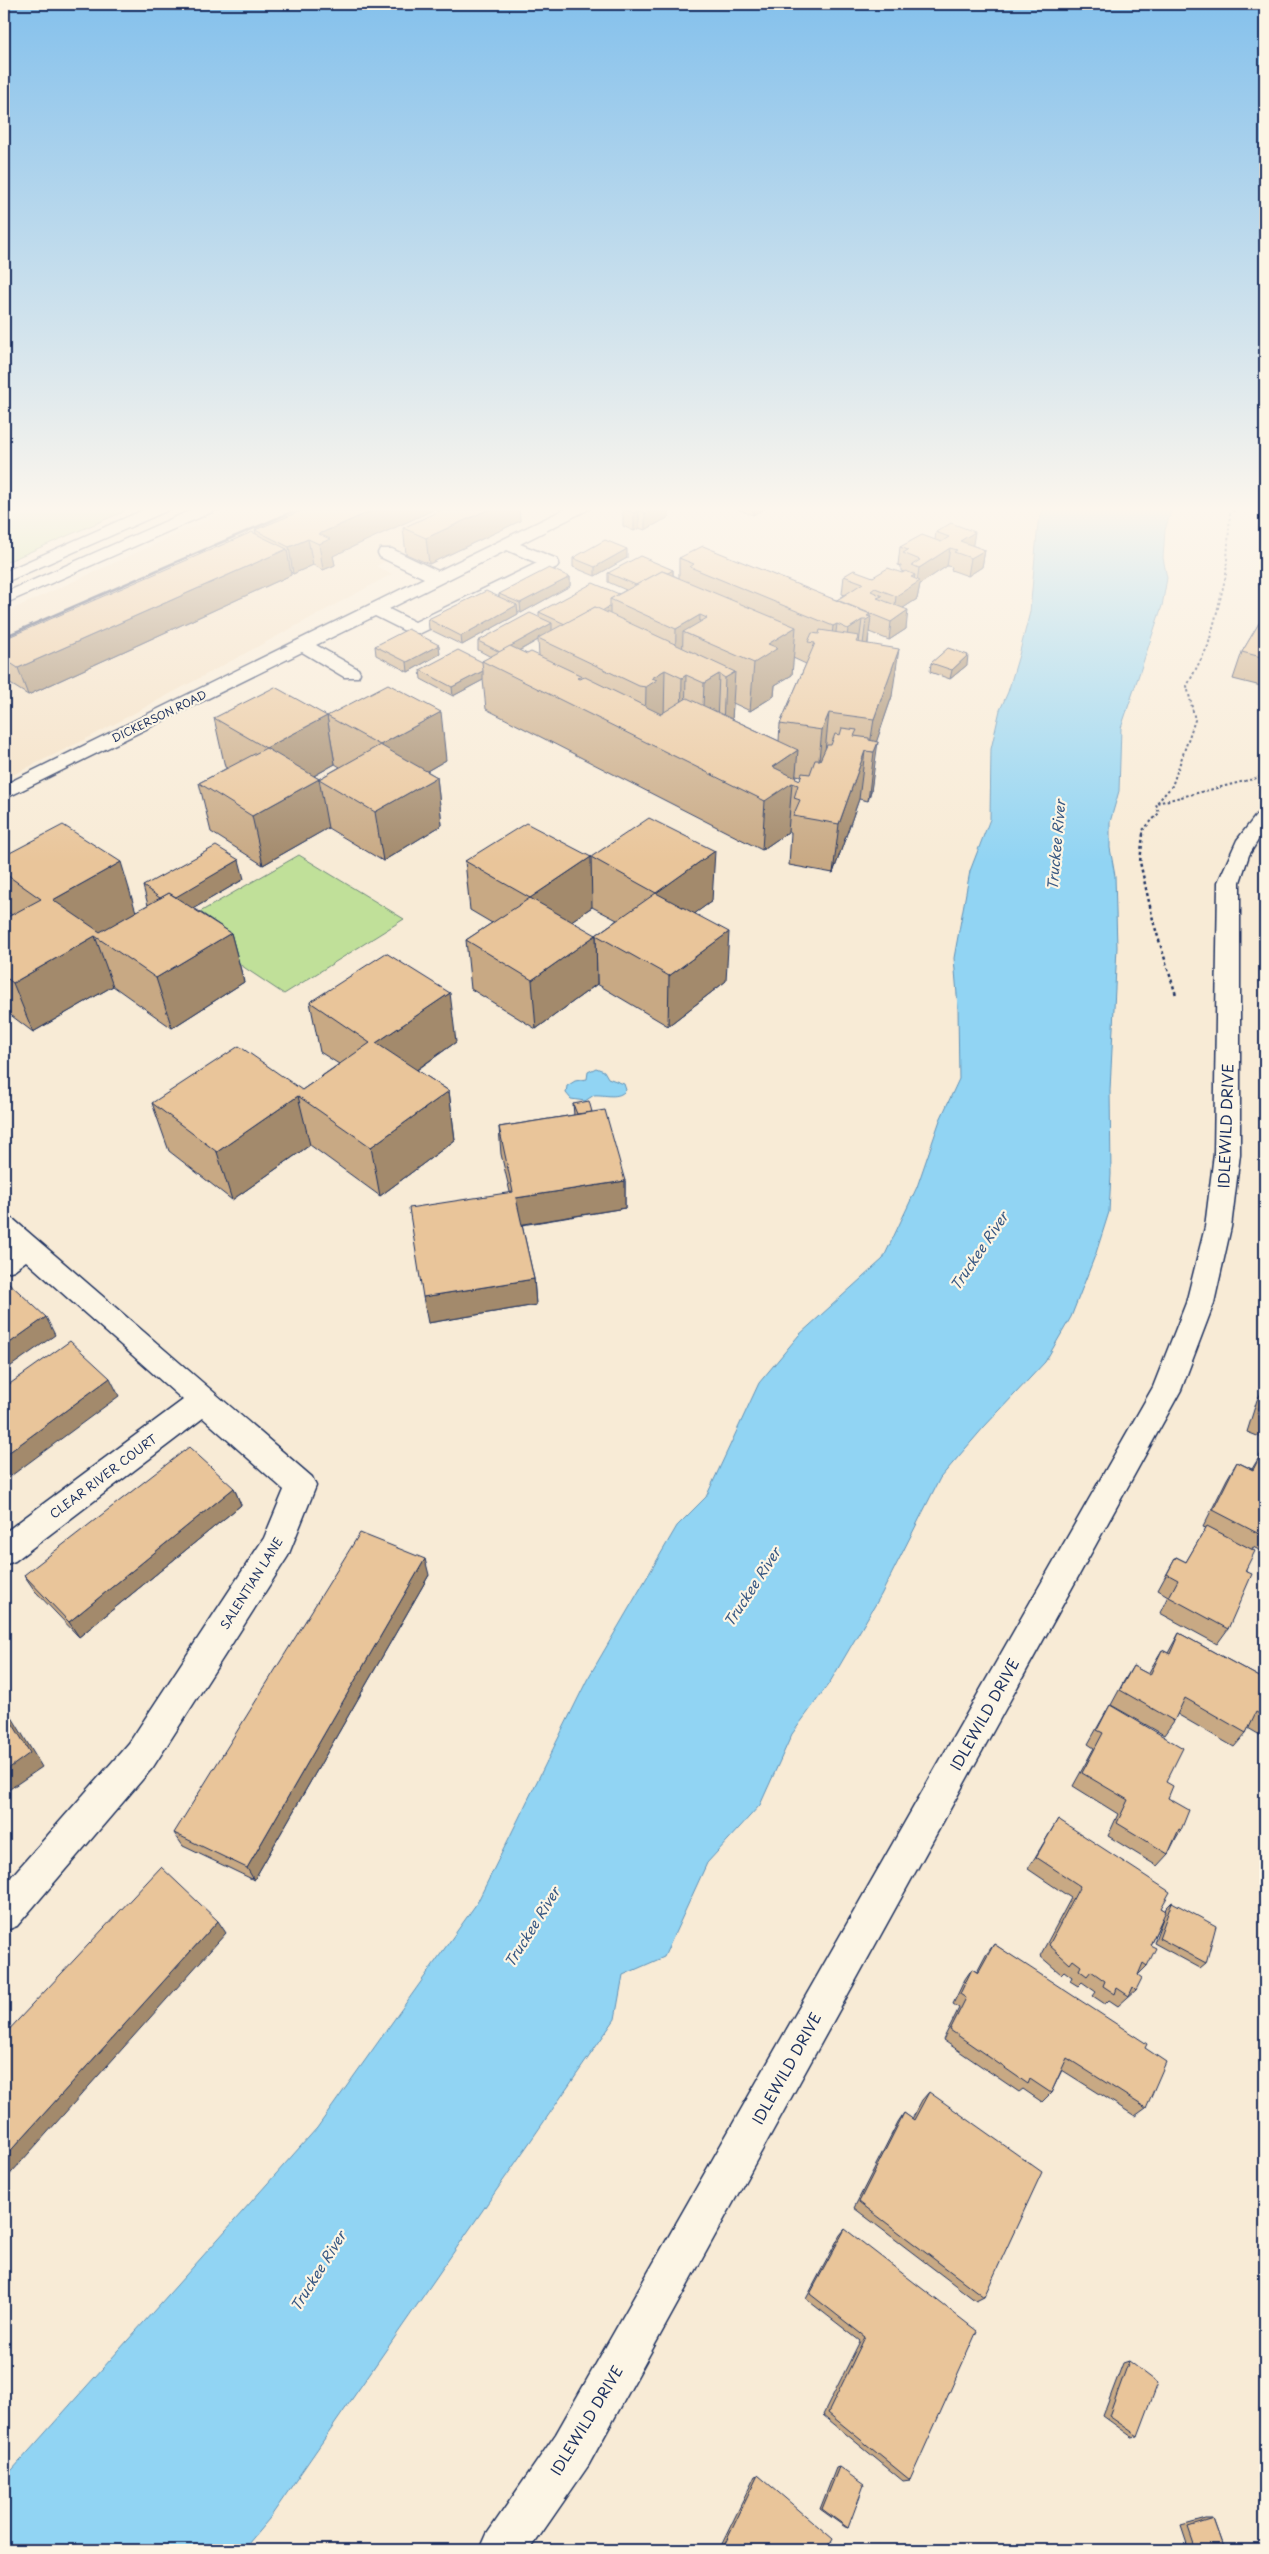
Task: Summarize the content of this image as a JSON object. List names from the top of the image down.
{
  "streets": {
    "street": [
      "DICKERSON ROAD",
      "IDLEWILD DRIVE",
      "CLEAR RIVER COURT",
      "SALENTIAN LANE"
    ]
  },
  "crossings": [
    ["CLEAR RIVER COURT", "SALENTIAN LANE"]
  ],
  "water": ["Truckee River"]
}
